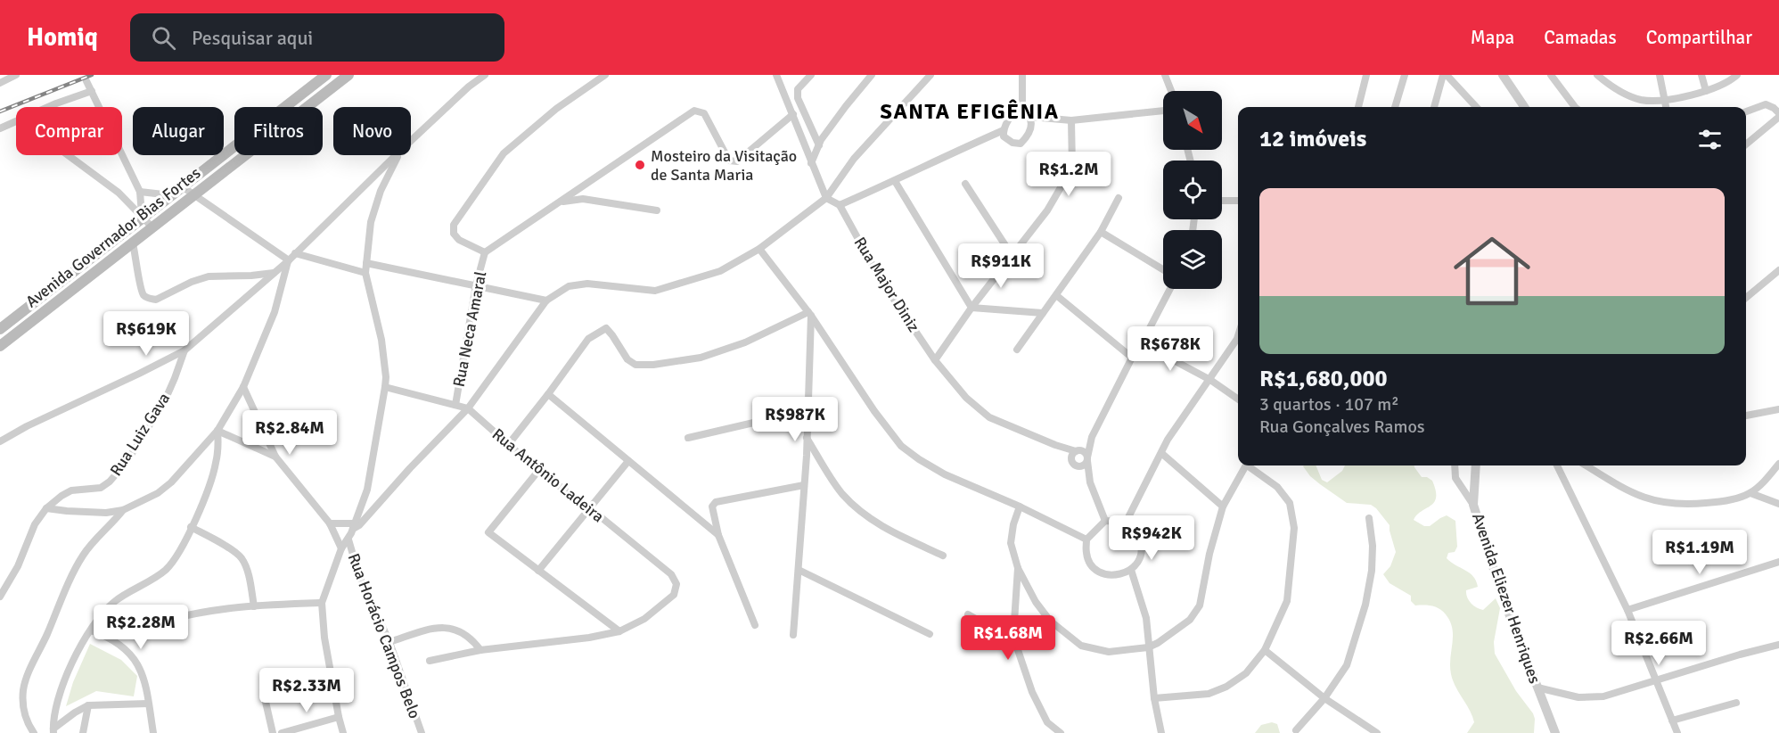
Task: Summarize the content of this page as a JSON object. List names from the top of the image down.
{
  "streets": {
    "main road": ["Avenida Governador Bias Fortes"],
    "street": [
      "Rua Major Diniz",
      "Rua Neca Amaral",
      "Rua Luiz Gava",
      "Rua Antônio Ladeira",
      "Avenida Eliezer Henriques",
      "Rua Horácio Campos Belo"
    ]
  },
  "crossings": [
    ["Rua Neca Amaral", "Rua Antônio Ladeira"]
  ],
  "districts": ["SANTA EFIGÊNIA"],
  "places": ["Mosteiro da Visitação de Santa Maria"],
  "north": "bottom right",
  "page": {
    "header": "Homiq",
    "search": "Pesquisar aqui",
    "nav": ["Mapa", "Camadas", "Compartilhar"],
    "chip": [
      "Comprar",
      "Alugar",
      "Filtros",
      "Novo"
    ],
    "heading": "12 imóveis",
    "price": [
      "R$1.2M",
      "R$911K",
      "R$619K",
      "R$678K",
      "R$987K",
      "R$2.84M",
      "R$942K",
      "R$1.19M",
      "R$2.28M",
      "R$1.68M",
      "R$2.66M",
      "R$2.33M"
    ],
    "list": [
      {
        "name": "R$1,680,000",
        "note": "3 quartos · 107 m² · Rua Gonçalves Ramos"
      }
    ]
  }
}
